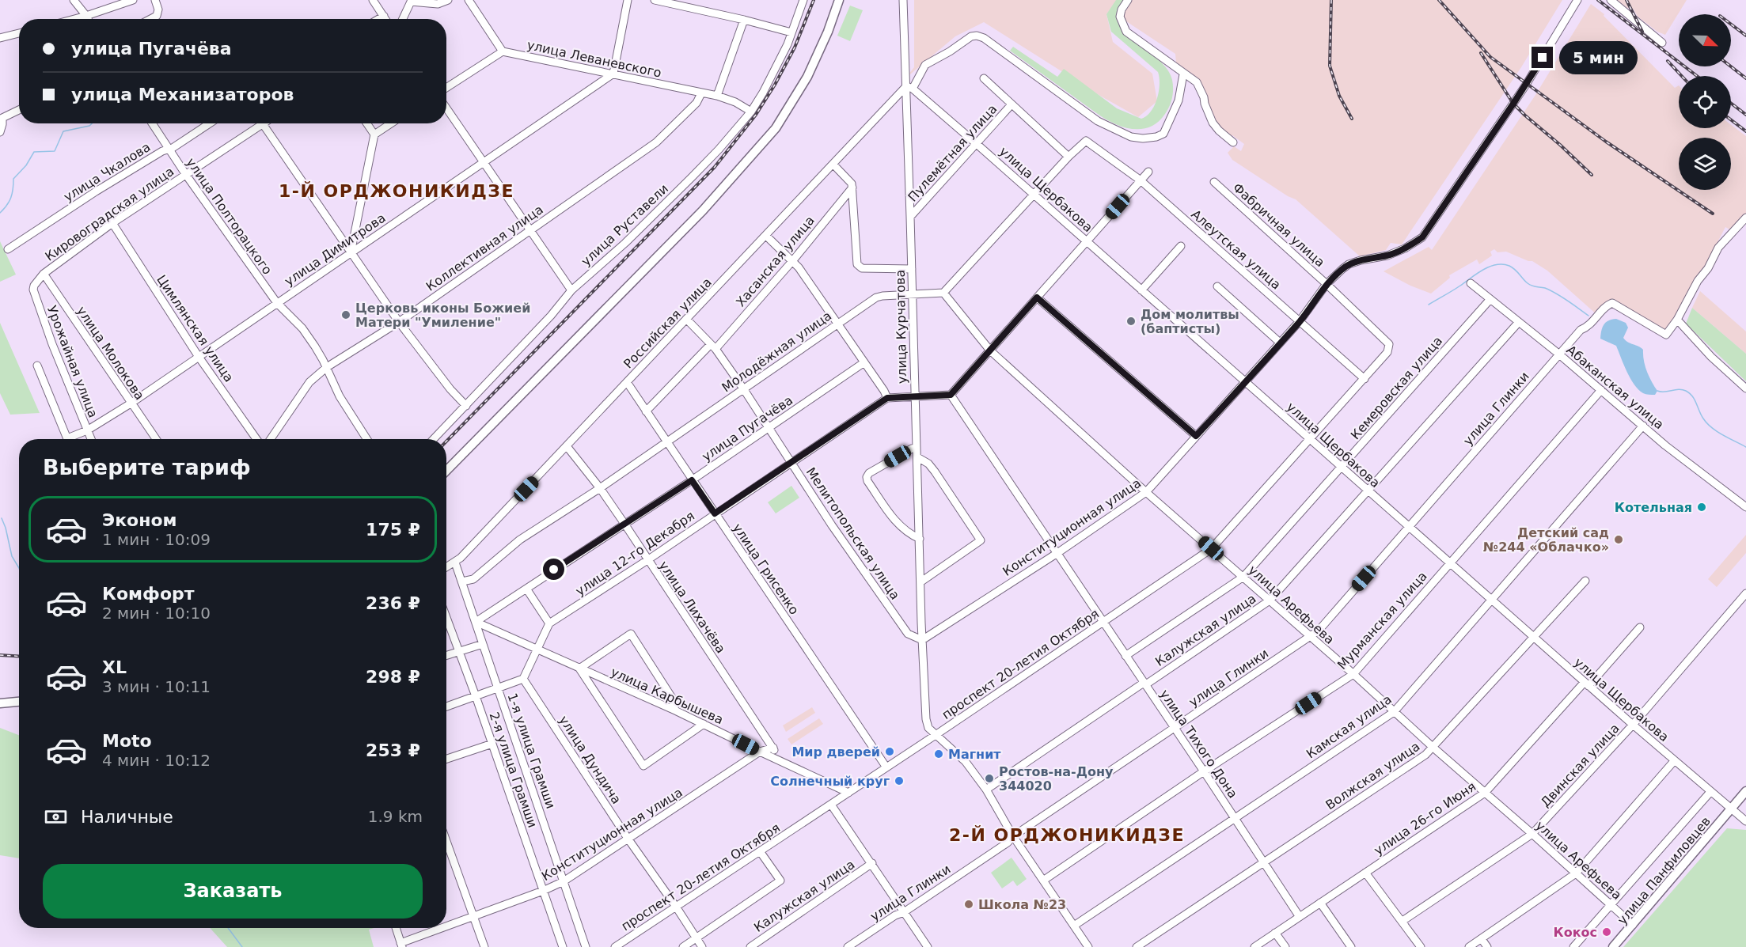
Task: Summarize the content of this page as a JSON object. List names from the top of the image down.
{
  "streets": {
    "main road": ["улица Панфиловцев"],
    "street": [
      "улица Леваневского",
      "Пулемётная улица",
      "улица Чкалова",
      "улица Щербакова",
      "Кировоградская улица",
      "улица Полторацкого",
      "улица Руставели",
      "Фабричная улица",
      "Коллективная улица",
      "улица Димитрова",
      "Алеутская улица",
      "Хасанская улица",
      "Российская улица",
      "улица Курчатова",
      "Цимлянская улица",
      "Молодёжная улица",
      "улица Молокова",
      "Урожайная улица",
      "Абаканская улица",
      "Кемеровская улица",
      "улица Глинки",
      "улица Пугачёва",
      "Конституционная улица",
      "Мелитопольская улица",
      "улица 12-го Декабря",
      "улица Грисенко",
      "улица Арефьева",
      "улица Лихачёва",
      "Мурманская улица",
      "Калужская улица",
      "проспект 20-летия Октября",
      "улица Карбышева",
      "Камская улица",
      "улица Тихого Дона",
      "1-я улица Грамши",
      "улица Дундича",
      "Двинская улица",
      "2-я улица Грамши",
      "Волжская улица",
      "улица 26-го Июня"
    ]
  },
  "crossings": [
    ["улица Леваневского", "улица Руставели"],
    ["улица Леваневского", "Коллективная улица"],
    ["улица Леваневского", "улица Димитрова"],
    ["Пулемётная улица", "улица Щербакова"],
    ["Пулемётная улица", "улица Курчатова"],
    ["улица Чкалова", "улица Полторацкого"],
    ["улица Щербакова", "Российская улица"],
    ["улица Щербакова", "улица Курчатова"],
    ["улица Щербакова", "Кемеровская улица"],
    ["улица Щербакова", "улица Глинки"],
    ["улица Щербакова", "Конституционная улица"],
    ["улица Щербакова", "Мурманская улица"],
    ["улица Щербакова", "Калужская улица"],
    ["улица Щербакова", "проспект 20-летия Октября"],
    ["улица Щербакова", "Камская улица"],
    ["улица Щербакова", "Двинская улица"],
    ["улица Щербакова", "Волжская улица"],
    ["улица Щербакова", "улица 26-го Июня"],
    ["улица Щербакова", "улица Панфиловцев"],
    ["Кировоградская улица", "улица Полторацкого"],
    ["Кировоградская улица", "Цимлянская улица"],
    ["Кировоградская улица", "улица Молокова"],
    ["Кировоградская улица", "Урожайная улица"],
    ["улица Полторацкого", "Коллективная улица"],
    ["улица Полторацкого", "улица Димитрова"],
    ["Фабричная улица", "Конституционная улица"],
    ["Фабричная улица", "проспект 20-летия Октября"],
    ["улица Димитрова", "Цимлянская улица"],
    ["улица Димитрова", "улица Молокова"],
    ["улица Димитрова", "Урожайная улица"],
    ["Алеутская улица", "Конституционная улица"],
    ["Алеутская улица", "проспект 20-летия Октября"],
    ["Хасанская улица", "Мелитопольская улица"],
    ["Хасанская улица", "улица Грисенко"],
    ["Российская улица", "улица Курчатова"],
    ["Российская улица", "Мелитопольская улица"],
    ["Российская улица", "улица Грисенко"],
    ["Российская улица", "улица Лихачёва"],
    ["Российская улица", "1-я улица Грамши"],
    ["улица Курчатова", "Молодёжная улица"],
    ["улица Курчатова", "Конституционная улица"],
    ["улица Курчатова", "Мелитопольская улица"],
    ["улица Курчатова", "улица 12-го Декабря"],
    ["улица Курчатова", "проспект 20-летия Октября"],
    ["Молодёжная улица", "Мелитопольская улица"],
    ["Молодёжная улица", "улица Грисенко"],
    ["Молодёжная улица", "улица Арефьева"],
    ["Молодёжная улица", "улица Лихачёва"],
    ["Молодёжная улица", "1-я улица Грамши"],
    ["Абаканская улица", "Кемеровская улица"],
    ["Абаканская улица", "улица Глинки"],
    ["Абаканская улица", "Мурманская улица"],
    ["Абаканская улица", "Калужская улица"],
    ["Абаканская улица", "Камская улица"],
    ["Кемеровская улица", "улица Арефьева"],
    ["Кемеровская улица", "улица Тихого Дона"],
    ["улица Глинки", "улица Арефьева"],
    ["улица Глинки", "улица Тихого Дона"],
    ["улица Пугачёва", "Мелитопольская улица"],
    ["улица Пугачёва", "улица Грисенко"],
    ["улица Пугачёва", "улица Лихачёва"],
    ["улица Пугачёва", "улица Карбышева"],
    ["улица Пугачёва", "1-я улица Грамши"],
    ["Конституционная улица", "Мелитопольская улица"],
    ["Конституционная улица", "улица Арефьева"],
    ["Конституционная улица", "улица Лихачёва"],
    ["Конституционная улица", "улица Карбышева"],
    ["Конституционная улица", "улица Тихого Дона"],
    ["Конституционная улица", "1-я улица Грамши"],
    ["Конституционная улица", "улица Дундича"],
    ["Конституционная улица", "2-я улица Грамши"],
    ["Мелитопольская улица", "улица 12-го Декабря"],
    ["улица 12-го Декабря", "улица Грисенко"],
    ["улица 12-го Декабря", "улица Лихачёва"],
    ["улица 12-го Декабря", "улица Карбышева"],
    ["улица 12-го Декабря", "улица Тихого Дона"],
    ["улица 12-го Декабря", "улица Дундича"],
    ["улица Грисенко", "проспект 20-летия Октября"],
    ["улица Арефьева", "Мурманская улица"],
    ["улица Арефьева", "Калужская улица"],
    ["улица Арефьева", "проспект 20-летия Октября"],
    ["улица Арефьева", "Камская улица"],
    ["улица Арефьева", "Двинская улица"],
    ["улица Арефьева", "Волжская улица"],
    ["улица Арефьева", "улица 26-го Июня"],
    ["улица Арефьева", "улица Панфиловцев"],
    ["улица Лихачёва", "улица Карбышева"],
    ["Мурманская улица", "улица Тихого Дона"],
    ["Калужская улица", "улица Тихого Дона"],
    ["проспект 20-летия Октября", "улица Карбышева"],
    ["проспект 20-летия Октября", "улица Тихого Дона"],
    ["проспект 20-летия Октября", "улица Дундича"],
    ["улица Карбышева", "1-я улица Грамши"],
    ["Камская улица", "улица Тихого Дона"],
    ["улица Тихого Дона", "Волжская улица"],
    ["улица Тихого Дона", "улица 26-го Июня"]
  ],
  "districts": ["1-Й ОРДЖОНИКИДЗЕ", "2-Й ОРДЖОНИКИДЗЕ"],
  "places": [
    "Церковь иконы Божией Матери \"Умиление\"",
    "Дом молитвы (баптисты)",
    "Котельная",
    "Детский сад №244 «Облачко»",
    "Мир дверей",
    "Магнит",
    "Ростов-на-Дону 344020",
    "Солнечный круг",
    "Школа №23",
    "Кокос"
  ],
  "north": "bottom right",
  "page": {
    "banner": ["улица Пугачёва", "улица Механизаторов"],
    "bubble": "5 мин",
    "heading": "Выберите тариф",
    "list": [
      {
        "name": "Эконом",
        "note": "1 мин · 10:09",
        "value": "175 ₽"
      },
      {
        "name": "Комфорт",
        "note": "2 мин · 10:10",
        "value": "236 ₽"
      },
      {
        "name": "XL",
        "note": "3 мин · 10:11",
        "value": "298 ₽"
      },
      {
        "name": "Moto",
        "note": "4 мин · 10:12",
        "value": "253 ₽"
      }
    ],
    "pay": ["Наличные", "1.9 km"],
    "buttons": "Заказать"
  }
}
